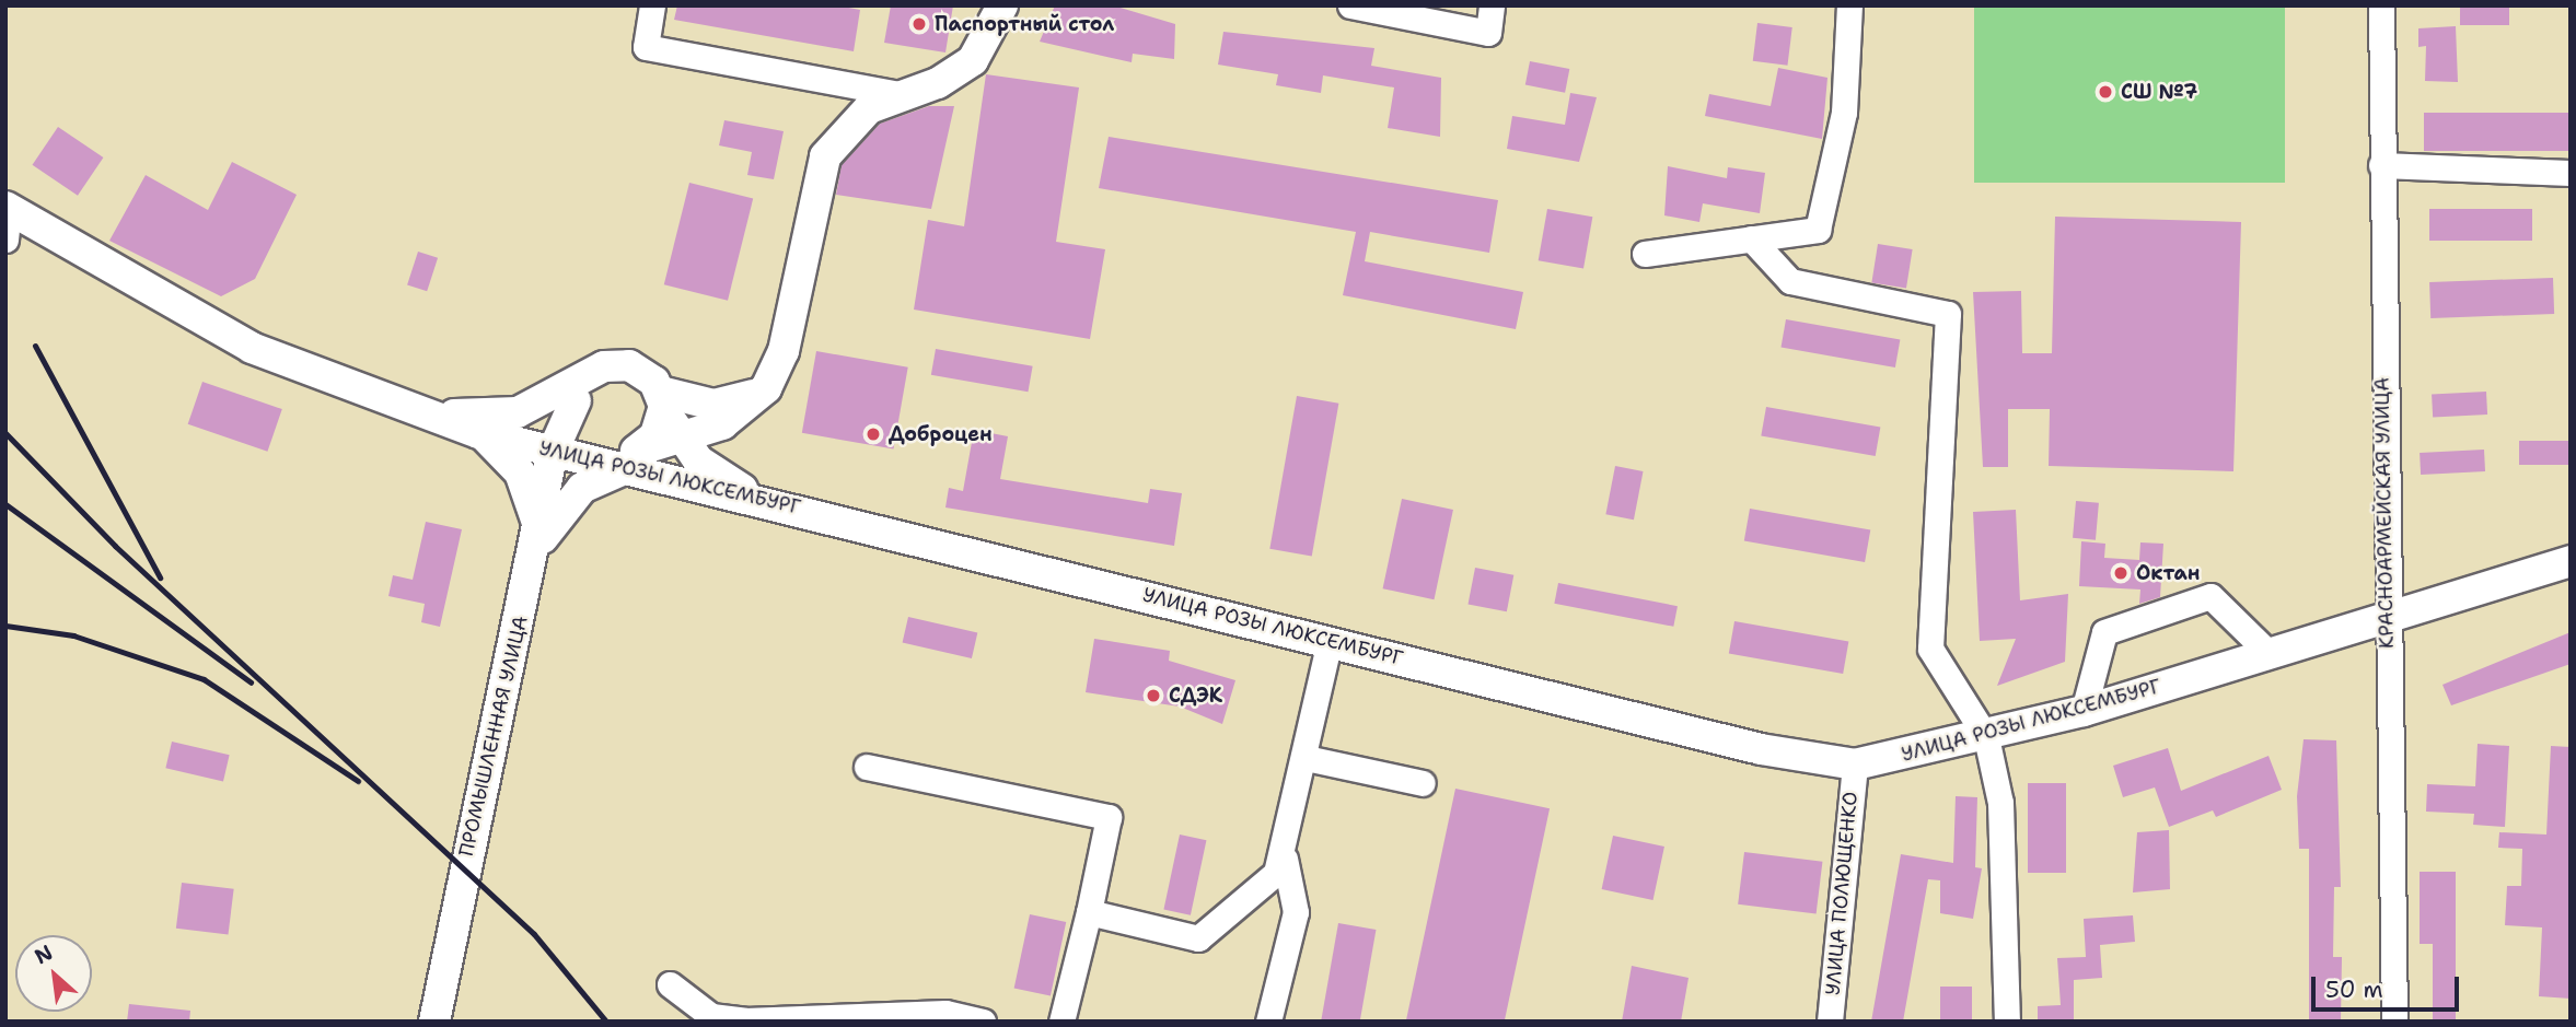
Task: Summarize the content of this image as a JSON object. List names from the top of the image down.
{
  "streets": {
    "main road": ["УЛИЦА РОЗЫ ЛЮКСЕМБУРГ", "ПРОМЫШЛЕННАЯ УЛИЦА"],
    "street": ["КРАСНОАРМЕЙСКАЯ УЛИЦА", "УЛИЦА ПОЛЮЩЕНКО"]
  },
  "crossings": [
    ["УЛИЦА РОЗЫ ЛЮКСЕМБУРГ", "КРАСНОАРМЕЙСКАЯ УЛИЦА"],
    ["УЛИЦА РОЗЫ ЛЮКСЕМБУРГ", "ПРОМЫШЛЕННАЯ УЛИЦА"],
    ["УЛИЦА РОЗЫ ЛЮКСЕМБУРГ", "УЛИЦА ПОЛЮЩЕНКО"]
  ],
  "places": [
    "Паспортный стол",
    "СШ №7",
    "Доброцен",
    "Октан",
    "СДЭК"
  ],
  "scale_bar": "50 m",
  "north": "top left"
}
